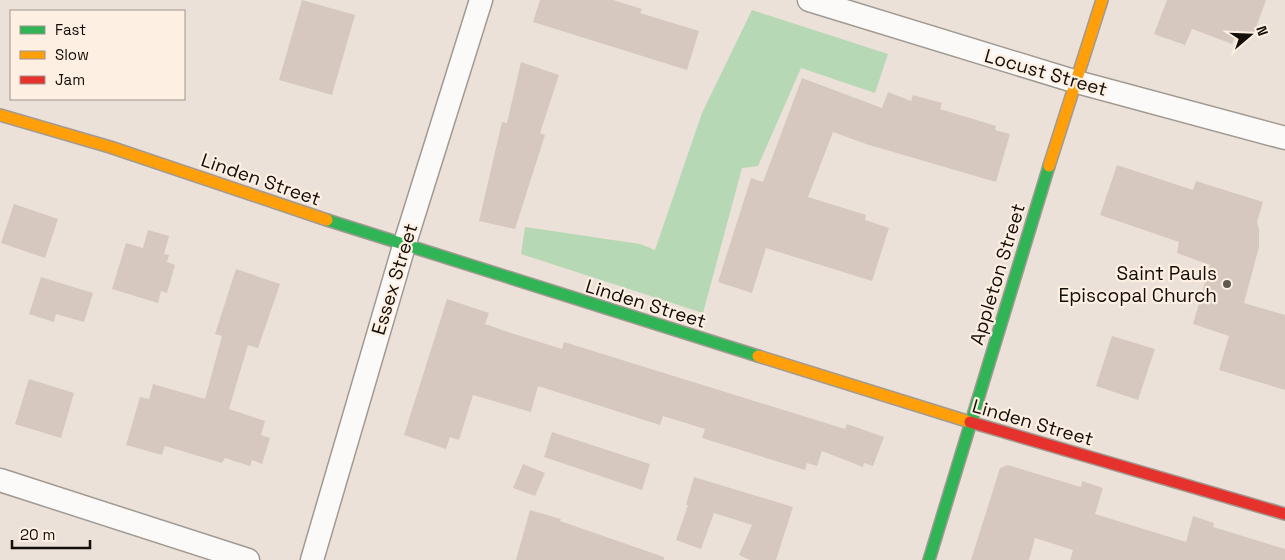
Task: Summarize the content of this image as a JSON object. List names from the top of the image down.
{
  "streets": {
    "main road": ["Linden Street", "Appleton Street"],
    "street": ["Locust Street", "Essex Street"]
  },
  "crossings": [
    ["Locust Street", "Appleton Street"],
    ["Linden Street", "Appleton Street"],
    ["Linden Street", "Essex Street"]
  ],
  "places": ["Saint Pauls Episcopal Church"],
  "legend": ["Fast", "Slow", "Jam"],
  "scale_bar": "20 m",
  "north": "right"
}
